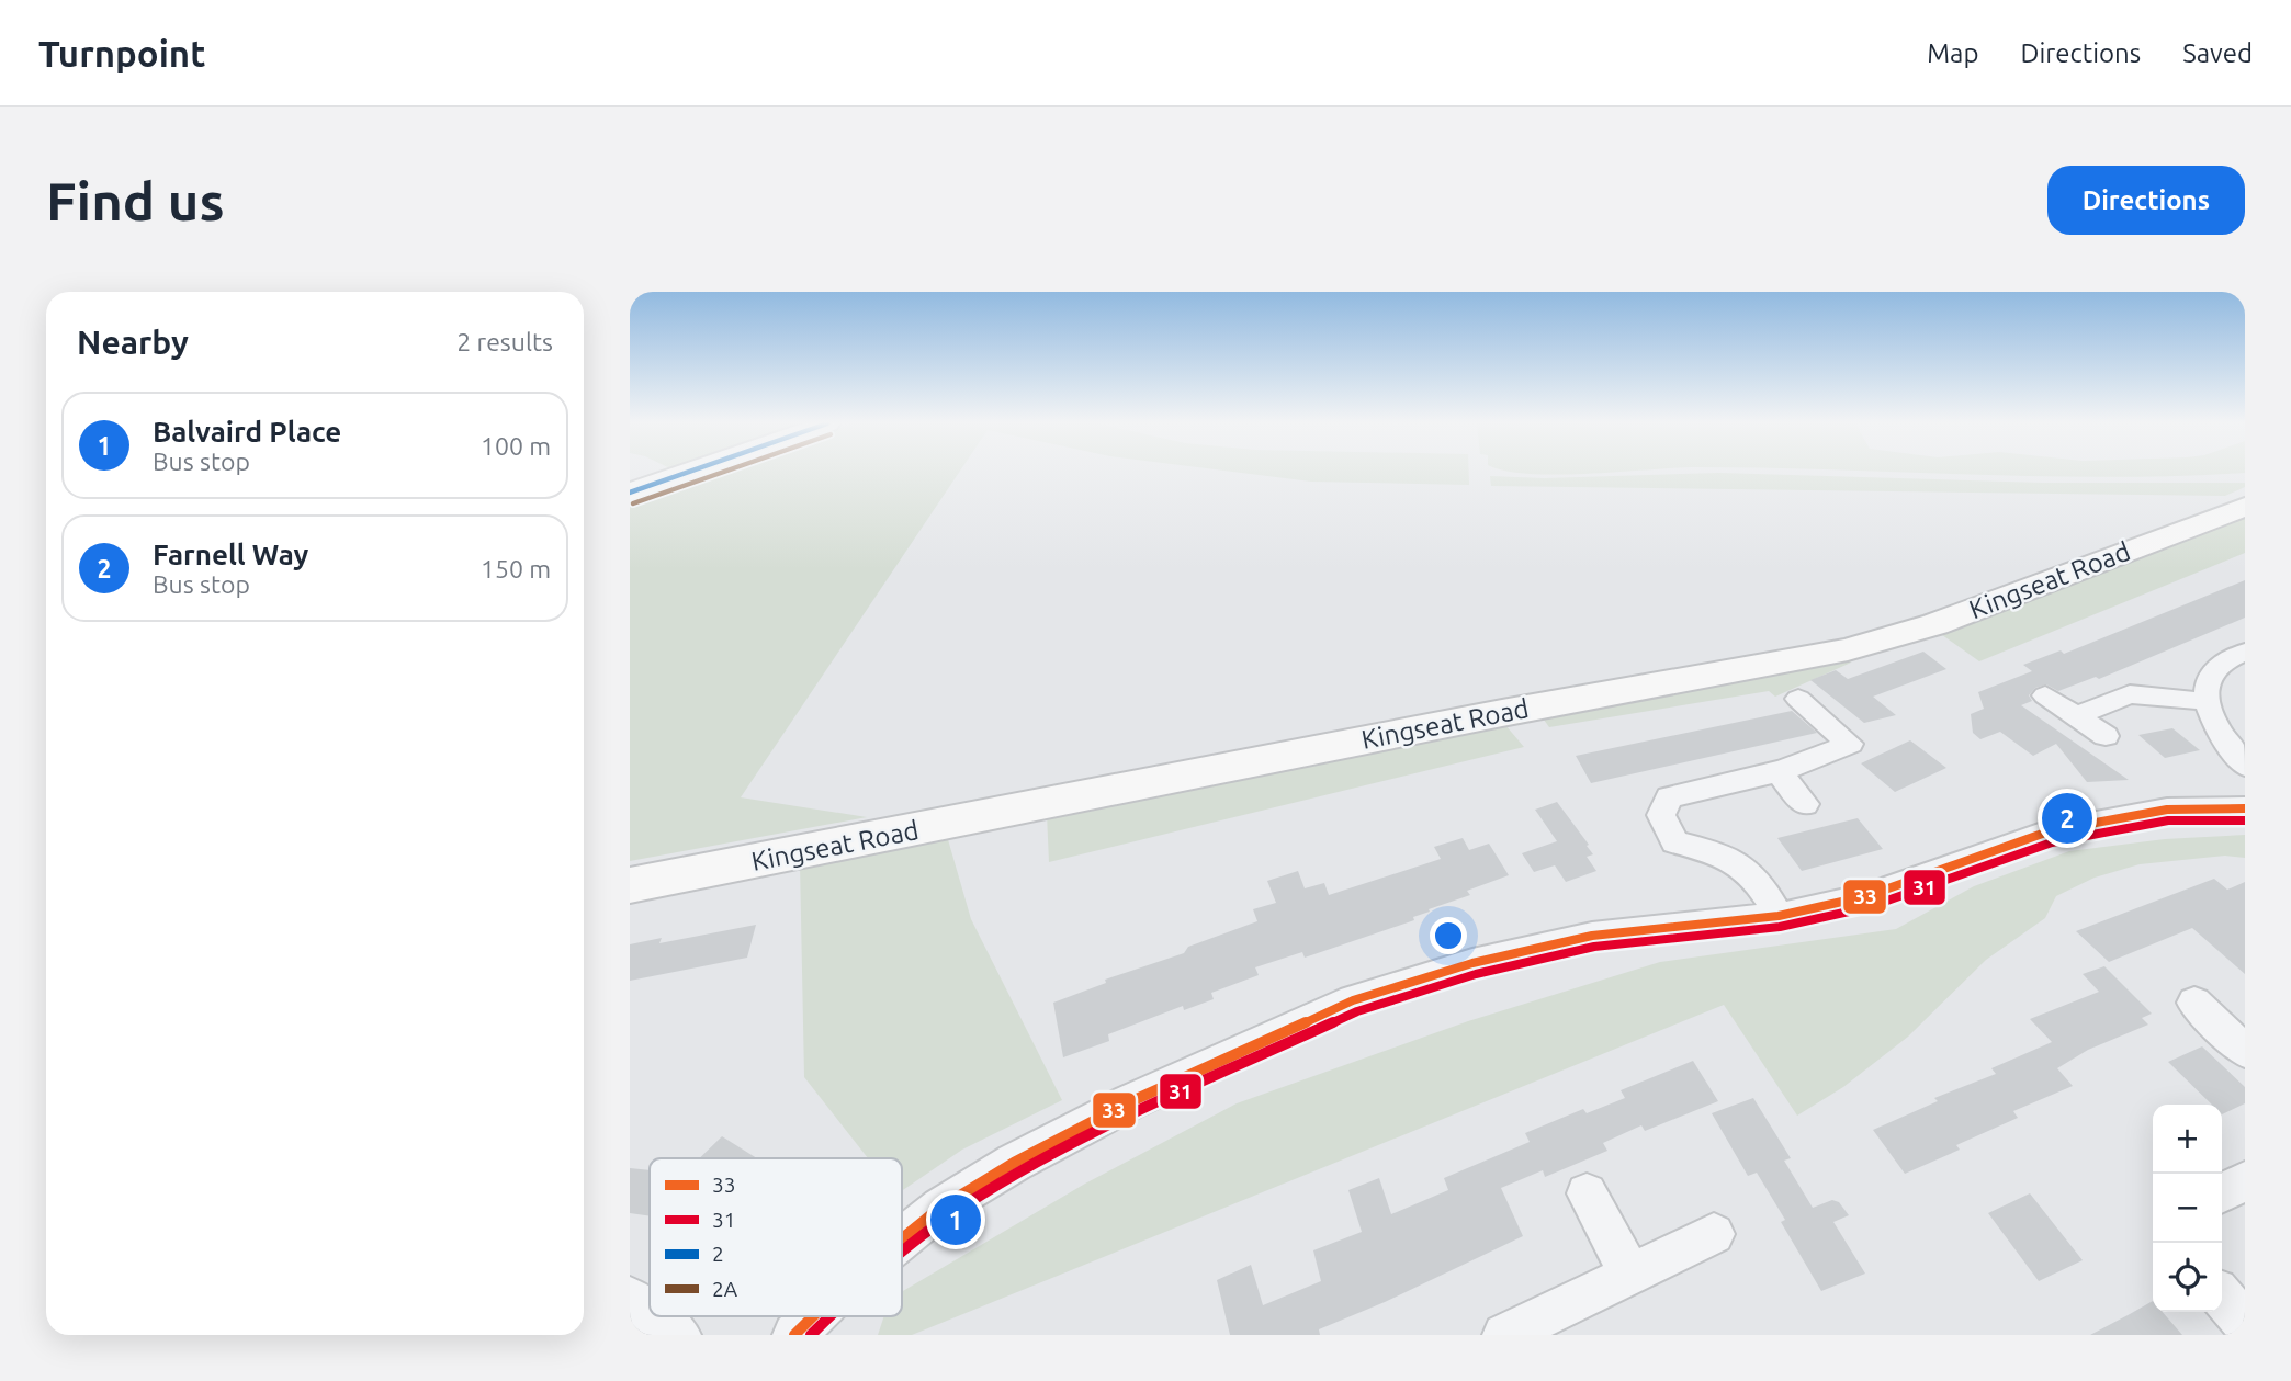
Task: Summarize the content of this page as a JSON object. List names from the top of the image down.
{
  "streets": {
    "street": ["Kingseat Road"]
  },
  "lines": [
    "transit line 2",
    "transit line 2A",
    "transit line 33",
    "transit line 31"
  ],
  "legend": [
    "33",
    "31",
    "2",
    "2A"
  ],
  "page": {
    "header": "Turnpoint",
    "nav": ["Map", "Directions", "Saved"],
    "buttons": "Directions",
    "title": "Find us",
    "heading": ["Nearby", "2 results"],
    "list": [
      {
        "mark": "1",
        "name": "Balvaird Place",
        "note": "Bus stop",
        "value": "100 m"
      },
      {
        "mark": "2",
        "name": "Farnell Way",
        "note": "Bus stop",
        "value": "150 m"
      }
    ],
    "pins": ["2", "1"],
    "map_buttons": ["+", "−"]
  }
}
